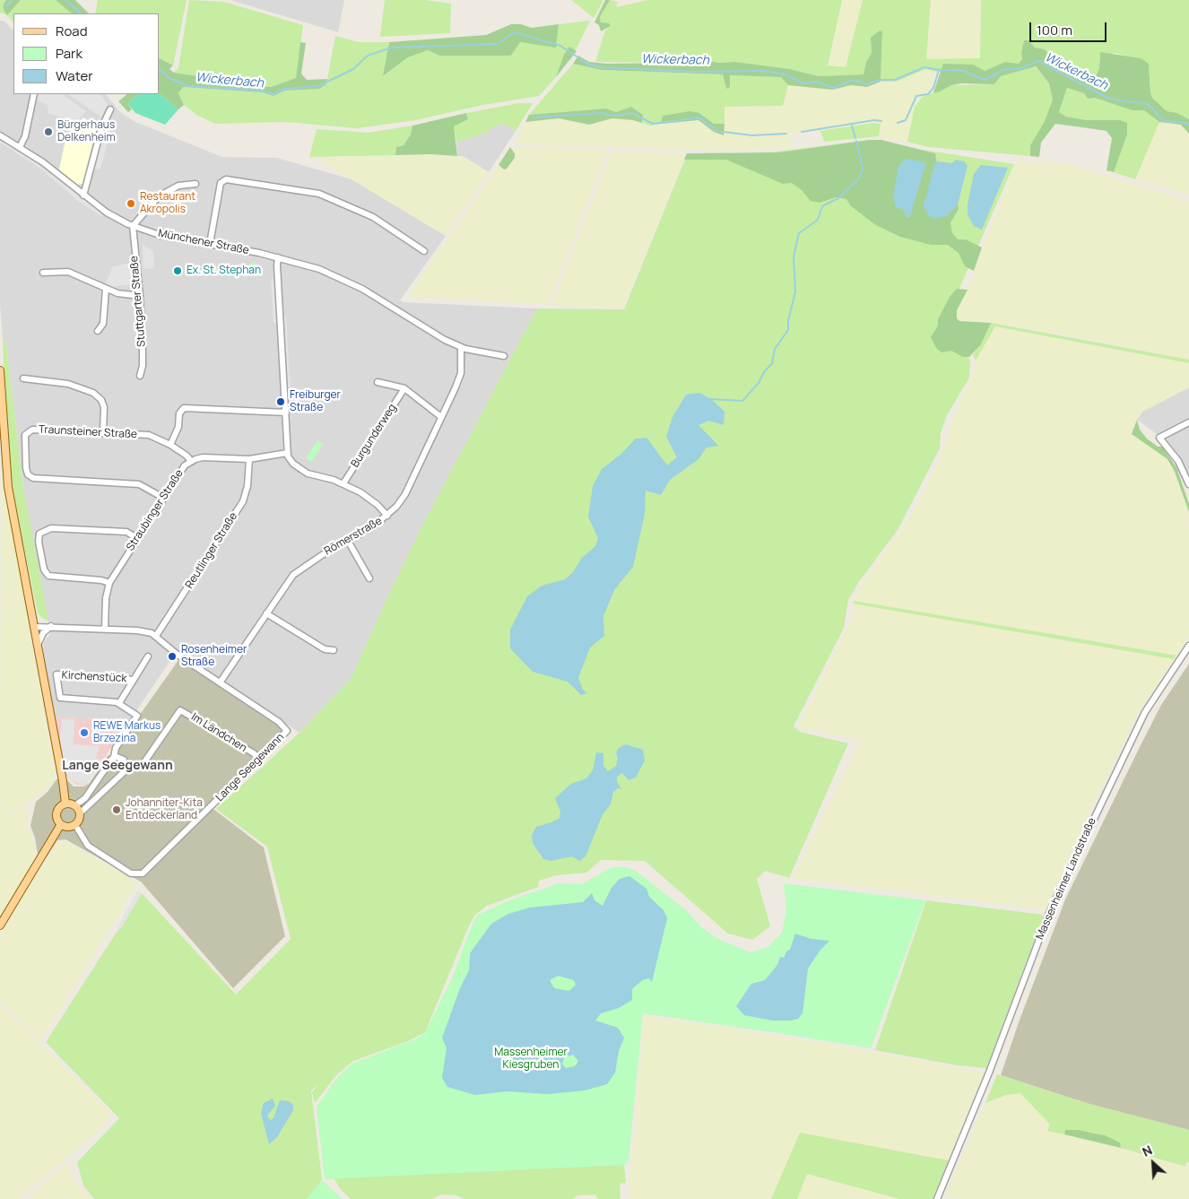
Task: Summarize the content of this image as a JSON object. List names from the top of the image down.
{
  "streets": {
    "street": [
      "Münchener Straße",
      "Stuttgarter Straße",
      "Traunsteiner Straße",
      "Burgunderweg",
      "Straubinger Straße",
      "Römerstraße",
      "Reutlinger Straße",
      "Kirchenstück",
      "Im Ländchen",
      "Lange Seegewann",
      "Massenheimer Landstraße"
    ]
  },
  "crossings": [
    ["Münchener Straße", "Stuttgarter Straße"],
    ["Münchener Straße", "Römerstraße"],
    ["Traunsteiner Straße", "Straubinger Straße"],
    ["Straubinger Straße", "Reutlinger Straße"],
    ["Römerstraße", "Lange Seegewann"],
    ["Im Ländchen", "Lange Seegewann"]
  ],
  "districts": ["Lange Seegewann"],
  "water": ["Wickerbach"],
  "parks": ["Massenheimer Kiesgruben"],
  "places": [
    "Bürgerhaus Delkenheim",
    "Restaurant Akropolis",
    "Ex. St. Stephan",
    "Freiburger Straße",
    "Rosenheimer Straße",
    "REWE Markus Brzezina",
    "Johanniter-Kita Entdeckerland"
  ],
  "legend": ["Road", "Park", "Water"],
  "scale_bar": "100 m",
  "north": "top left"
}
